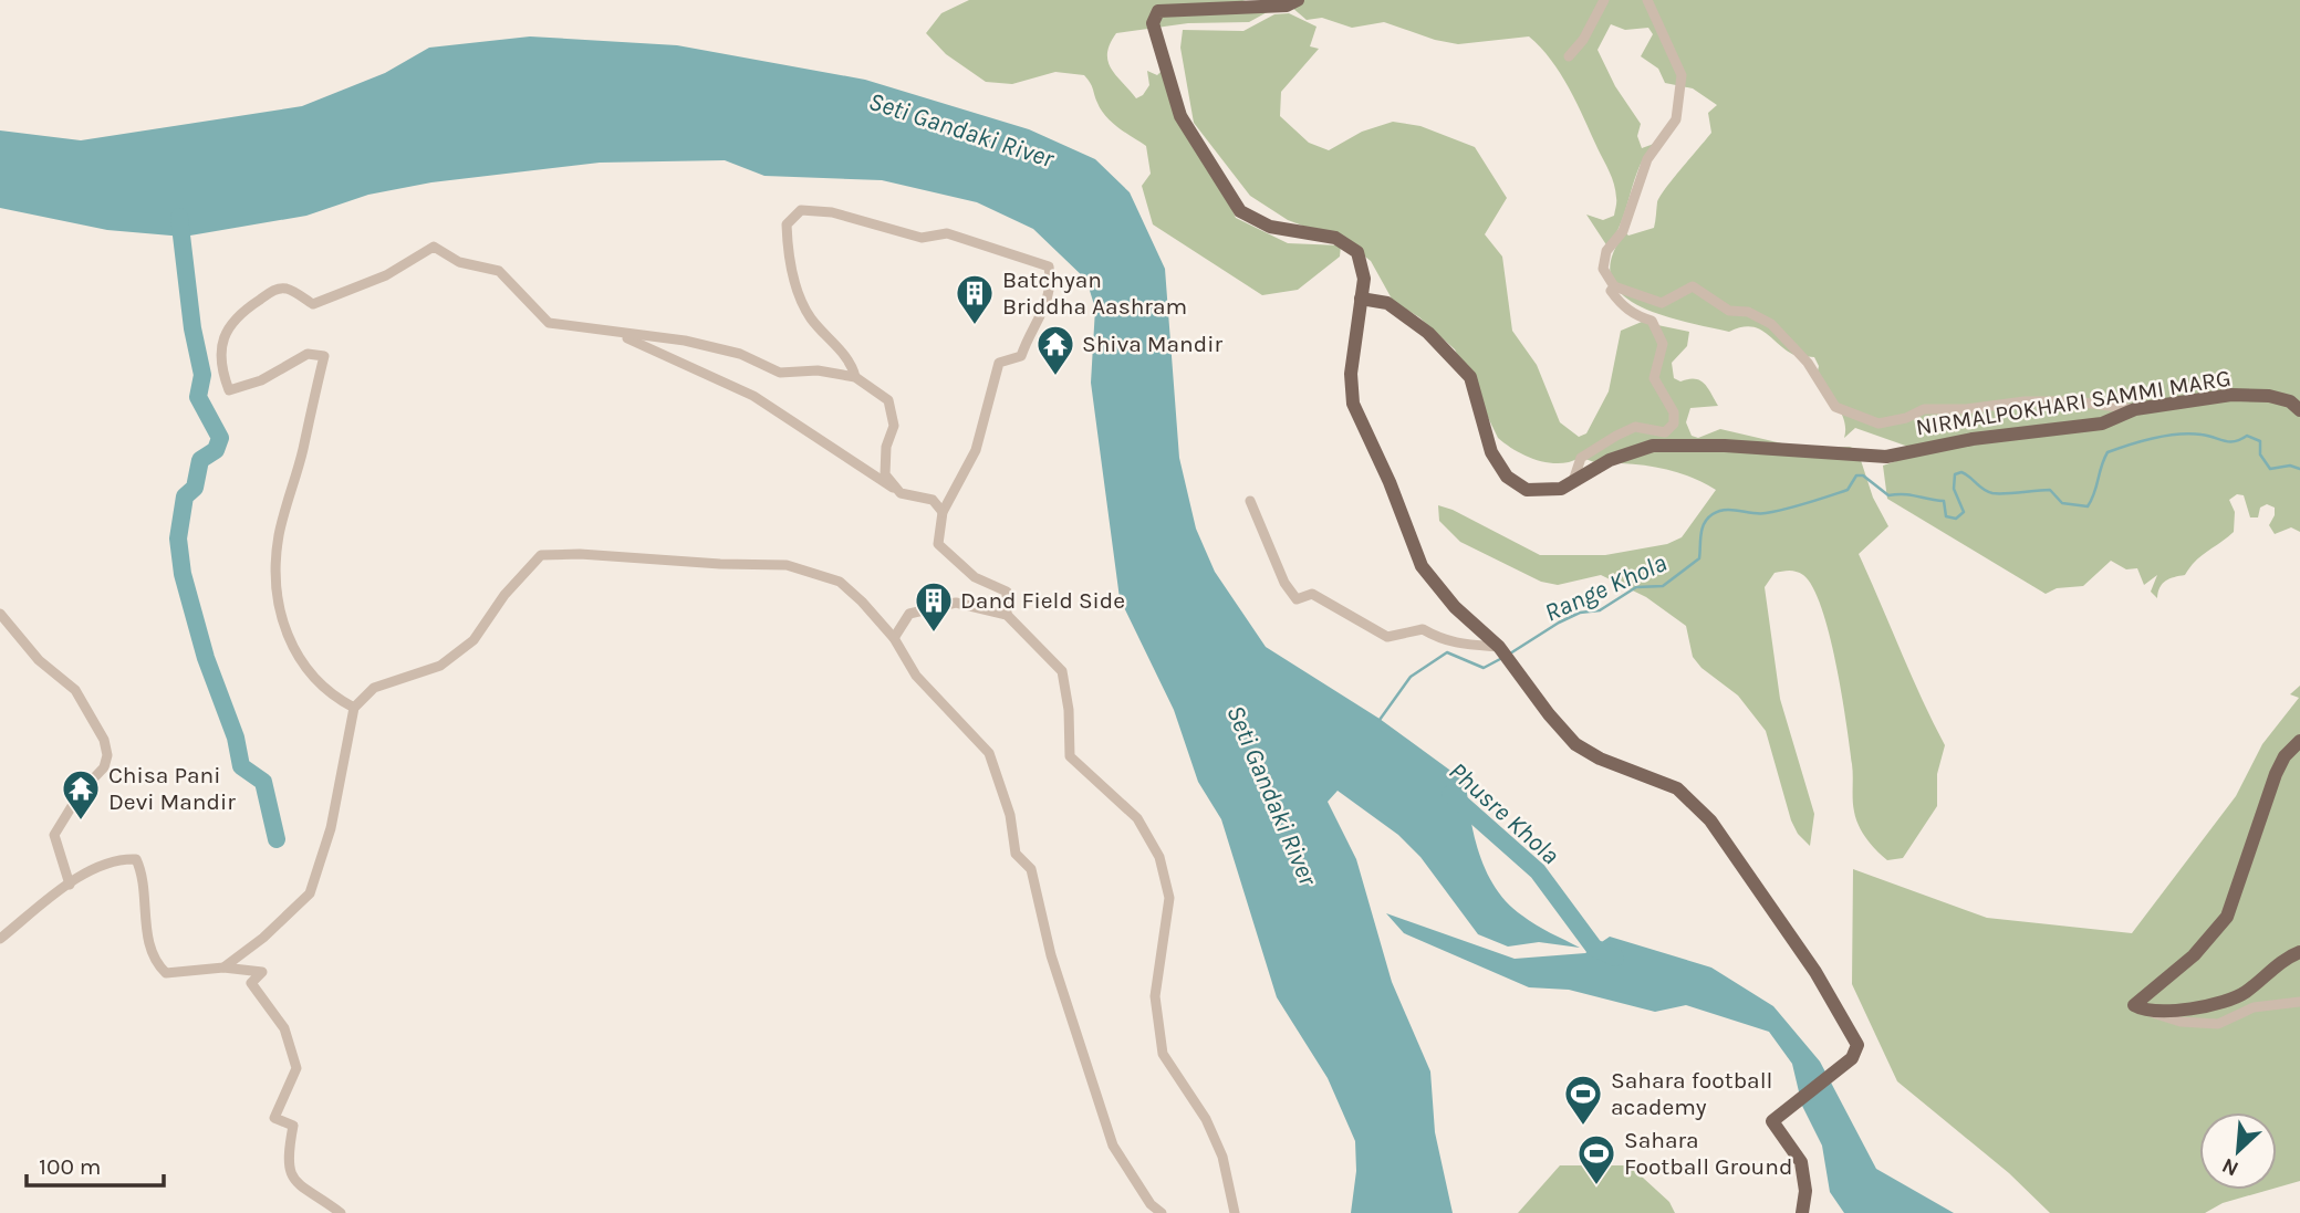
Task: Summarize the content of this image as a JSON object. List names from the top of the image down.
{
  "streets": {
    "main road": ["NIRMALPOKHARI SAMMI MARG"]
  },
  "water": ["Seti Gandaki River", "Range Khola", "Phusre Khola"],
  "places": {
    "building": ["Batchyan Briddha Aashram", "Dand Field Side"],
    "temple": ["Shiva Mandir", "Chisa Pani Devi Mandir"],
    "sports": ["Sahara football academy", "Sahara Football Ground"]
  },
  "scale_bar": "100 m",
  "north": "bottom left"
}
